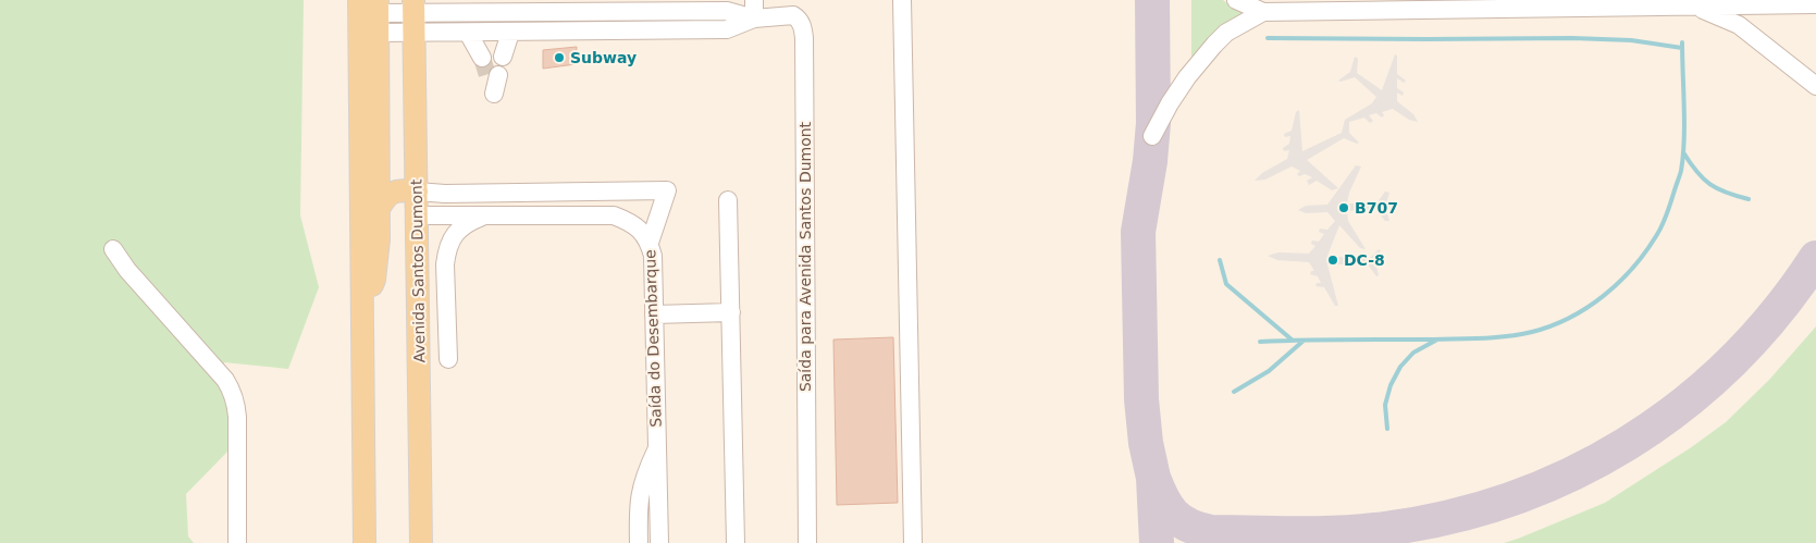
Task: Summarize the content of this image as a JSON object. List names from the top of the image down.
{
  "streets": {
    "main road": ["Avenida Santos Dumont"],
    "street": ["Saída para Avenida Santos Dumont", "Saída do Desembarque"]
  },
  "crossings": [
    ["Avenida Santos Dumont", "Saída do Desembarque"]
  ],
  "places": ["Subway", "B707", "DC-8"]
}
